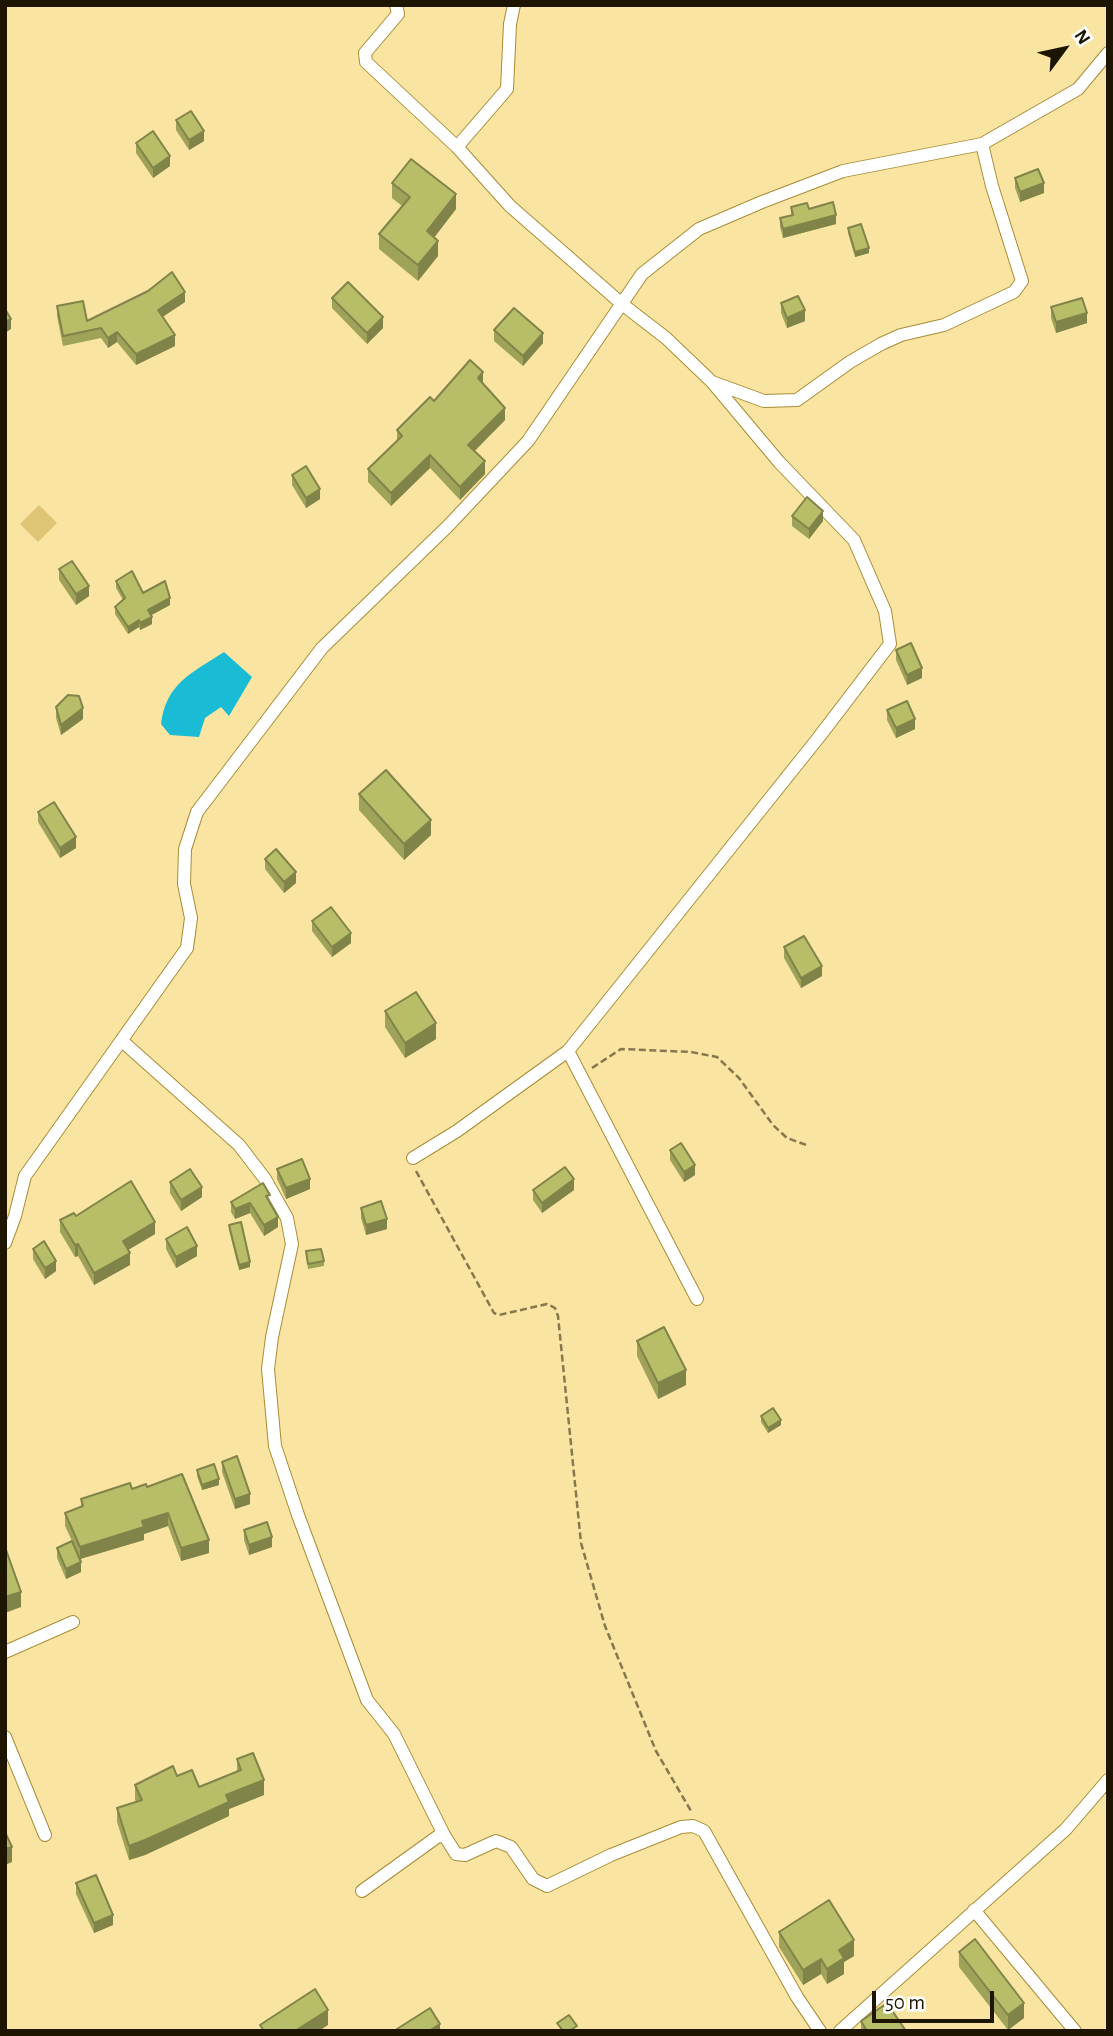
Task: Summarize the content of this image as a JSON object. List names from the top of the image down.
{
  "scale_bar": "50 m",
  "north": "top right"
}
